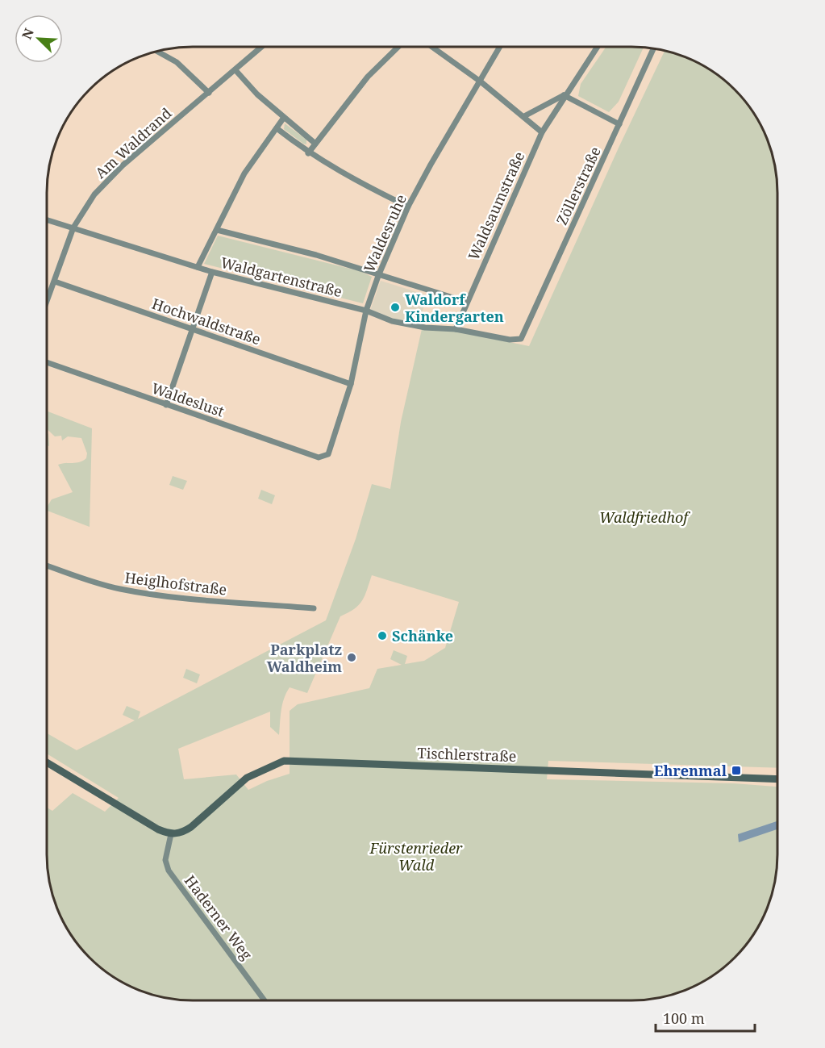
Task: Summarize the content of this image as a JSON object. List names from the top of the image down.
{
  "streets": {
    "street": [
      "Am Waldrand",
      "Zöllerstraße",
      "Waldsaumstraße",
      "Waldesruhe",
      "Waldgartenstraße",
      "Hochwaldstraße",
      "Waldeslust",
      "Heiglhofstraße",
      "Tischlerstraße",
      "Haderner Weg"
    ]
  },
  "crossings": [
    ["Am Waldrand", "Waldgartenstraße"],
    ["Am Waldrand", "Hochwaldstraße"],
    ["Zöllerstraße", "Waldgartenstraße"],
    ["Waldsaumstraße", "Waldgartenstraße"],
    ["Waldesruhe", "Waldgartenstraße"],
    ["Waldesruhe", "Hochwaldstraße"],
    ["Waldesruhe", "Waldeslust"],
    ["Tischlerstraße", "Haderner Weg"]
  ],
  "parks": ["Waldfriedhof", "Fürstenrieder Wald"],
  "places": {
    "other": ["Waldorf Kindergarten", "Schänke", "Parkplatz Waldheim"],
    "transit": ["Ehrenmal"]
  },
  "scale_bar": "100 m",
  "north": "top left"
}
